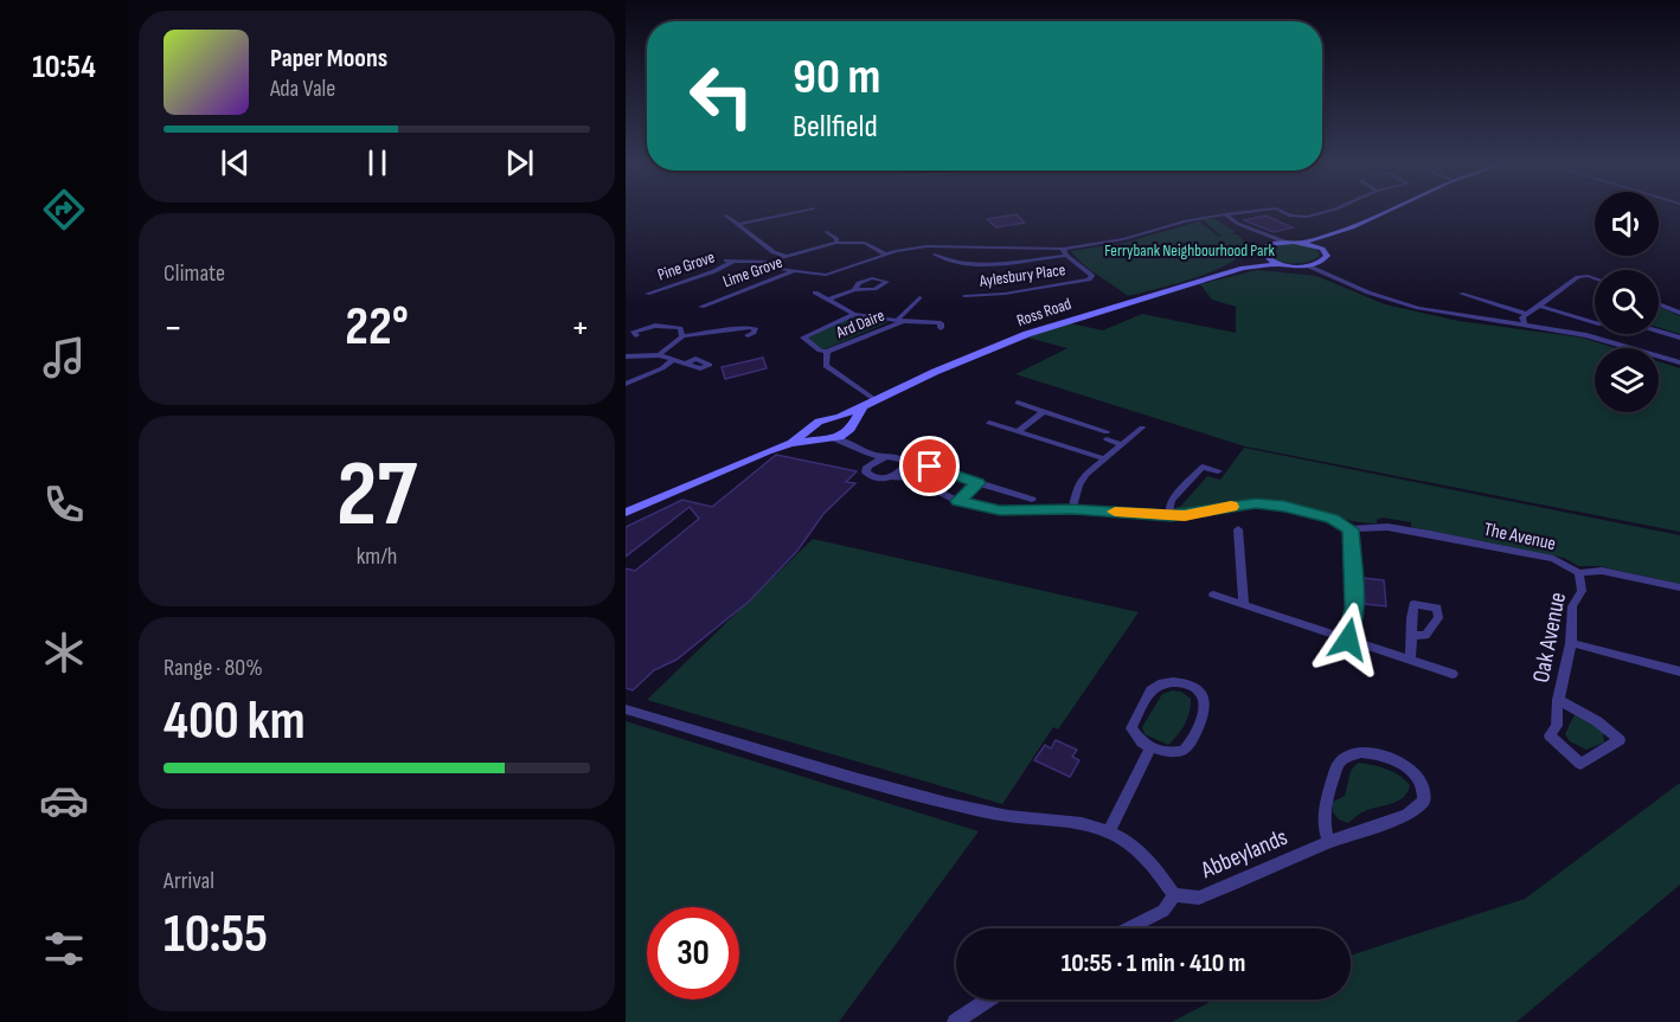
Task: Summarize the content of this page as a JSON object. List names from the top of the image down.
{
  "streets": {
    "main road": ["Ross Road"],
    "street": [
      "Pine Grove",
      "Lime Grove",
      "Aylesbury Place",
      "Ard Daire",
      "The Avenue",
      "Oak Avenue",
      "Abbeylands"
    ]
  },
  "crossings": [
    ["Ross Road", "Ard Daire"],
    ["The Avenue", "Oak Avenue"]
  ],
  "parks": ["Ferrybank Neighbourhood Park"],
  "page": {
    "tabs": "10:54",
    "turn": ["90 m", "Bellfield"],
    "song": ["Paper Moons", "Ada Vale"],
    "tile": [
      "Climate",
      ["27", "km/h"],
      ["Range · 80%", "400 km"],
      ["Arrival", "10:55"]
    ],
    "heat": ["−", "22°", "+"],
    "limit": "30",
    "trip": "10:55 · 1 min · 410 m"
  }
}
